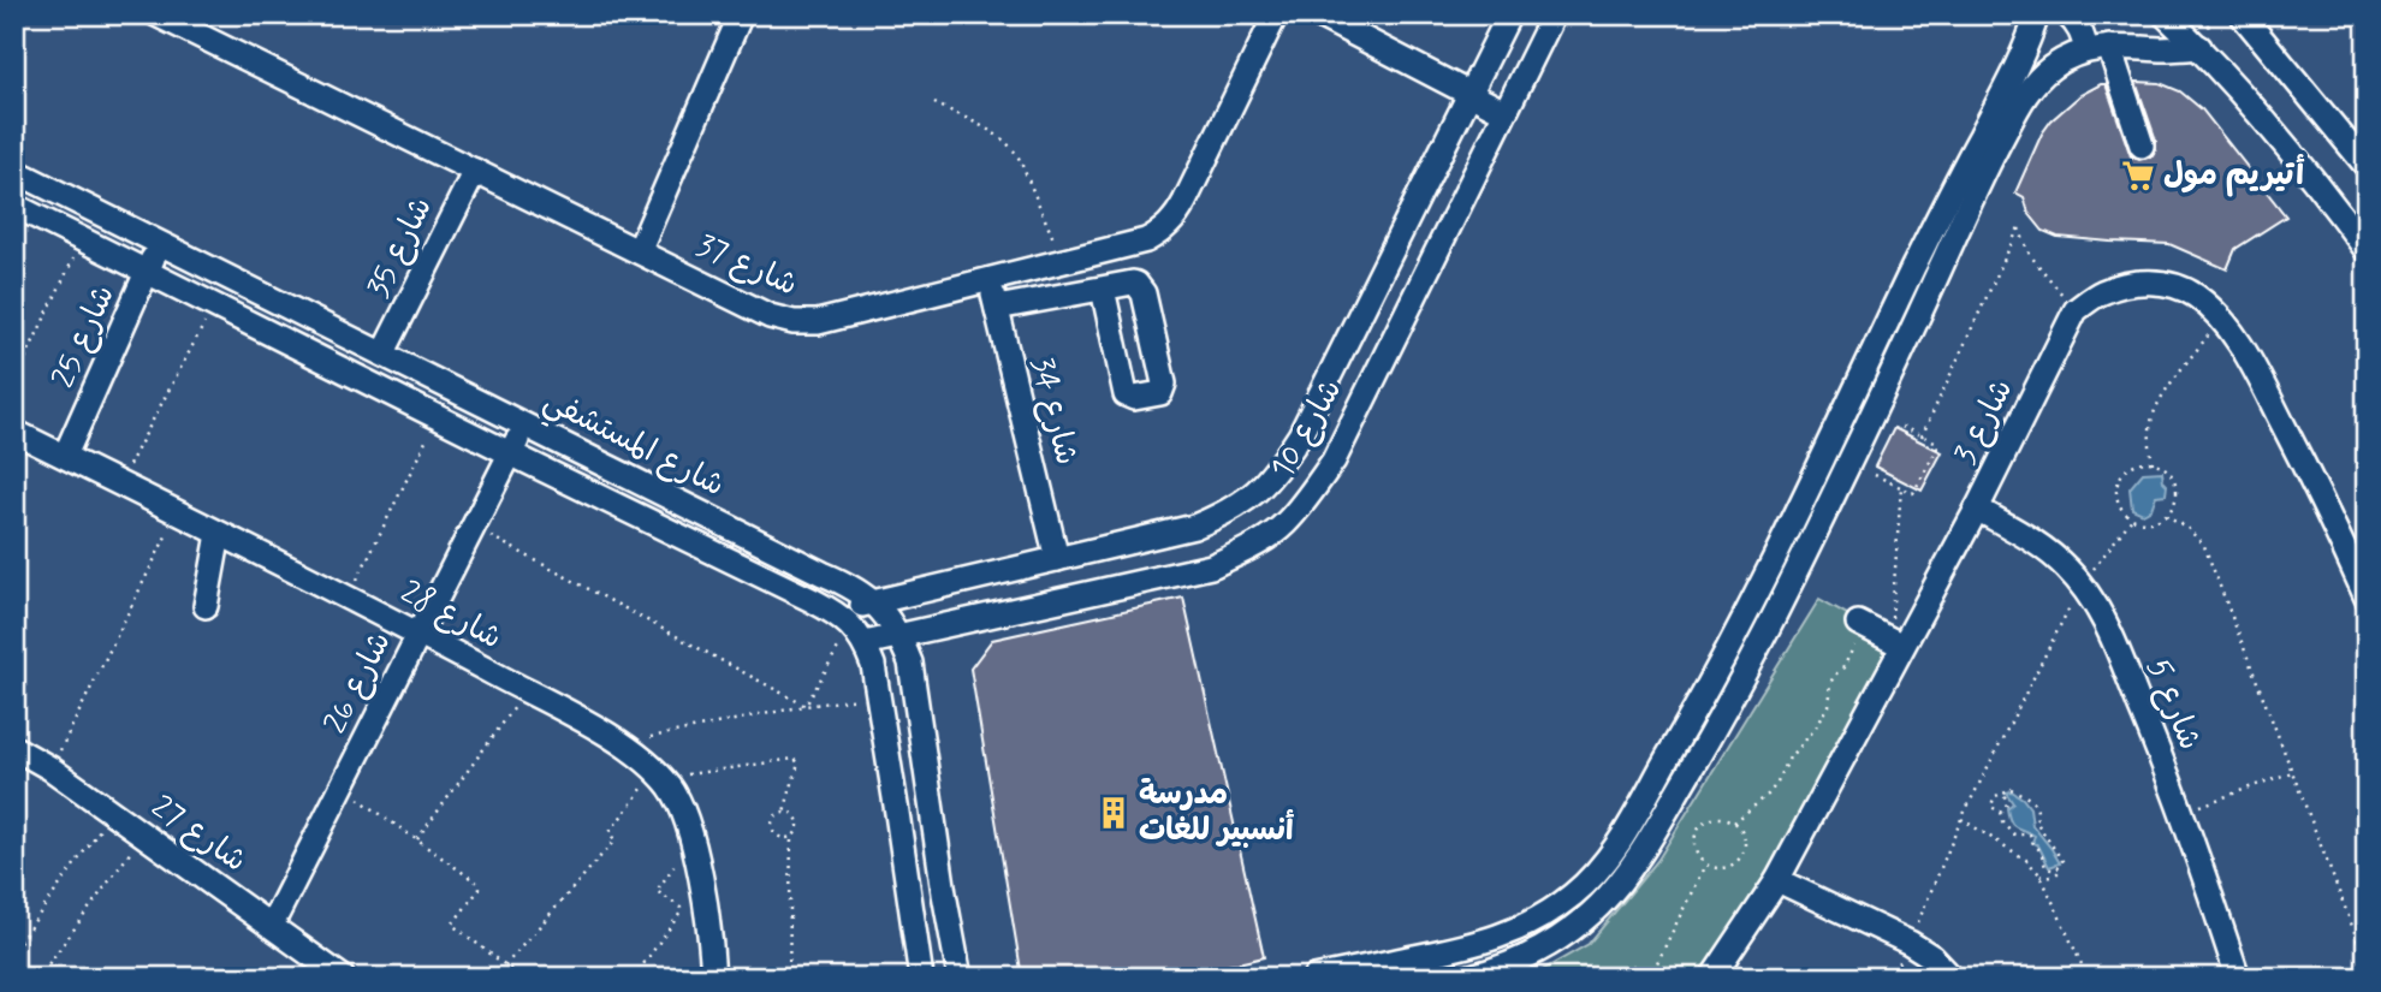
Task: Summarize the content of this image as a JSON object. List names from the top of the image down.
{
  "streets": {
    "street": [
      "شارع 35",
      "شارع 37",
      "شارع 25",
      "شارع 34",
      "شارع 3",
      "شارع 10",
      "شارع المستشفي",
      "شارع 28",
      "شارع 26",
      "شارع 5",
      "شارع 27"
    ]
  },
  "crossings": [
    ["شارع 35", "شارع 37"],
    ["شارع 35", "شارع المستشفي"],
    ["شارع 37", "شارع 34"],
    ["شارع 25", "شارع المستشفي"],
    ["شارع 25", "شارع 28"],
    ["شارع 34", "شارع 10"],
    ["شارع 3", "شارع 5"],
    ["شارع 10", "شارع المستشفي"],
    ["شارع المستشفي", "شارع 26"],
    ["شارع 28", "شارع 26"],
    ["شارع 26", "شارع 27"]
  ],
  "places": {
    "supermarket": ["أتيريم مول"],
    "building": ["مدرسة أنسبير للغات"]
  }
}
